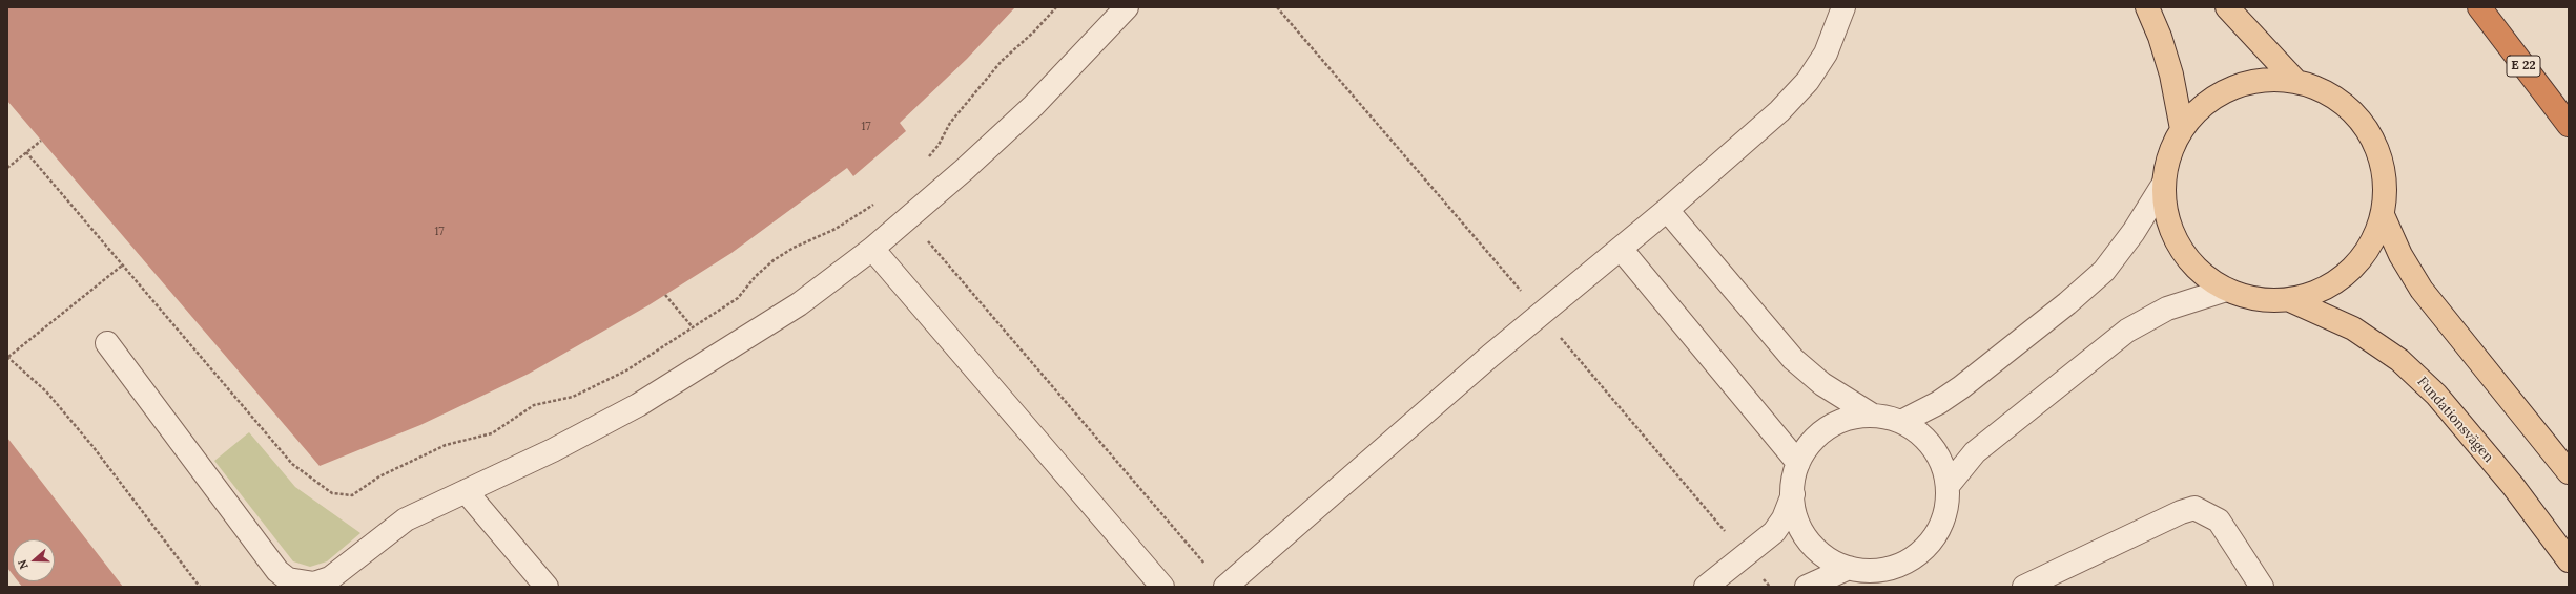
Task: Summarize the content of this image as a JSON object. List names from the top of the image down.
{
  "streets": {
    "highway": ["E 22"],
    "main road": ["Fundationsvägen"]
  },
  "house_numbers": ["17", "17"],
  "north": "left"
}
